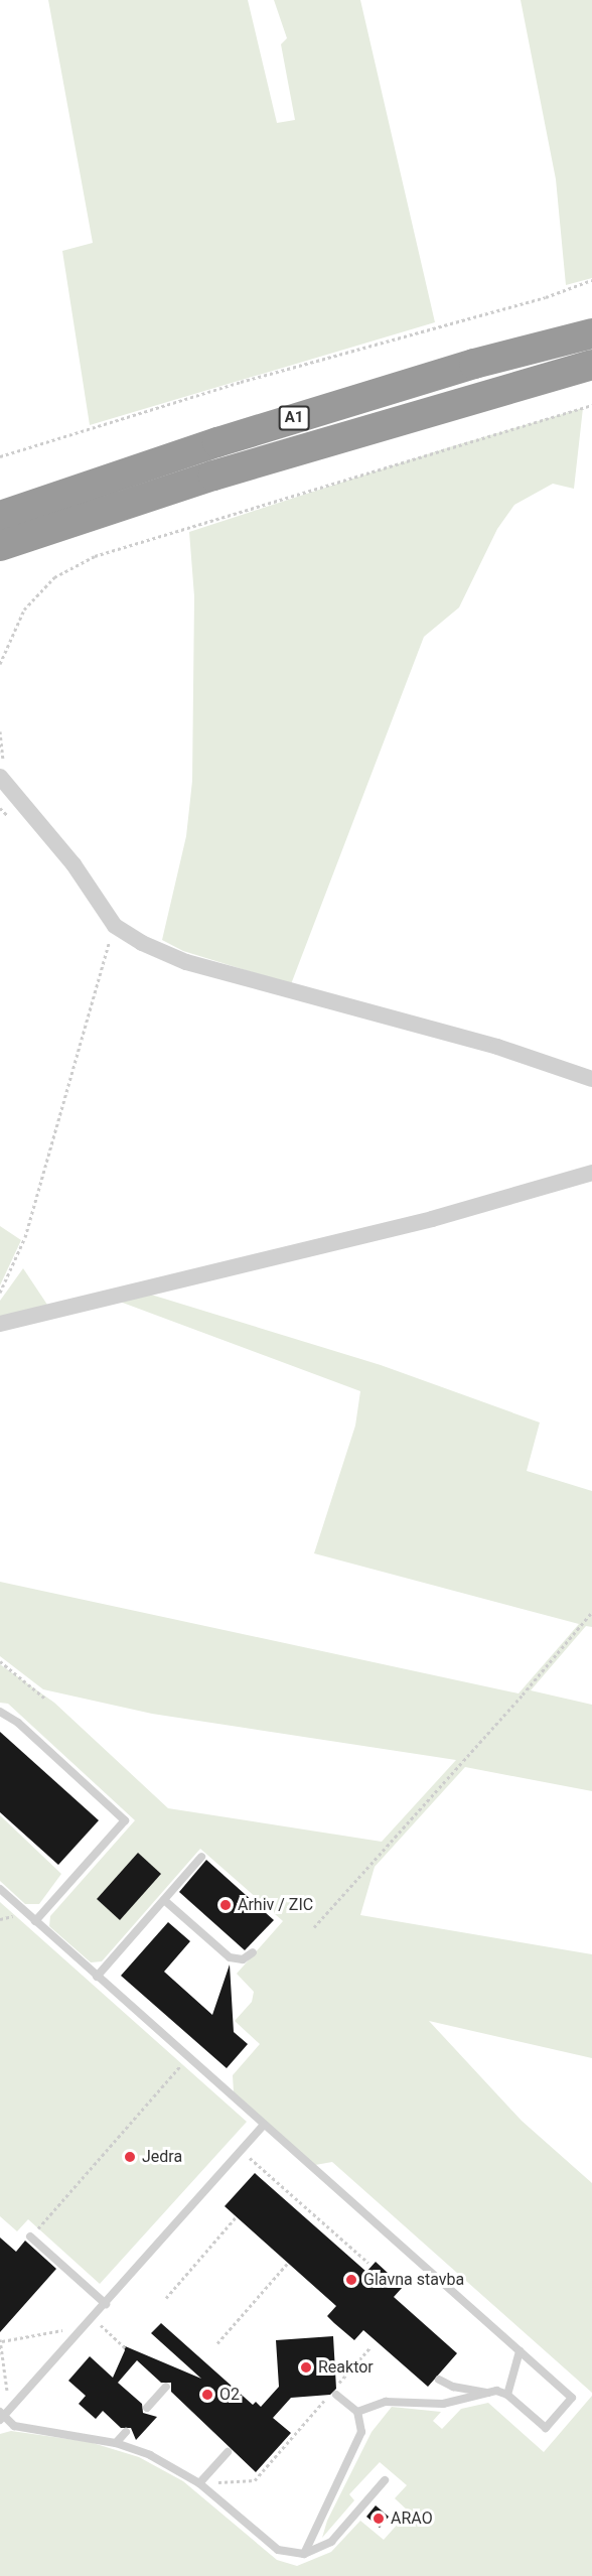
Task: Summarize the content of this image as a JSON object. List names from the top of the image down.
{
  "streets": {
    "highway": ["A1"]
  },
  "places": [
    "Arhiv / ZIC",
    "Jedra",
    "Glavna stavba",
    "Reaktor",
    "O2",
    "ARAO"
  ]
}
